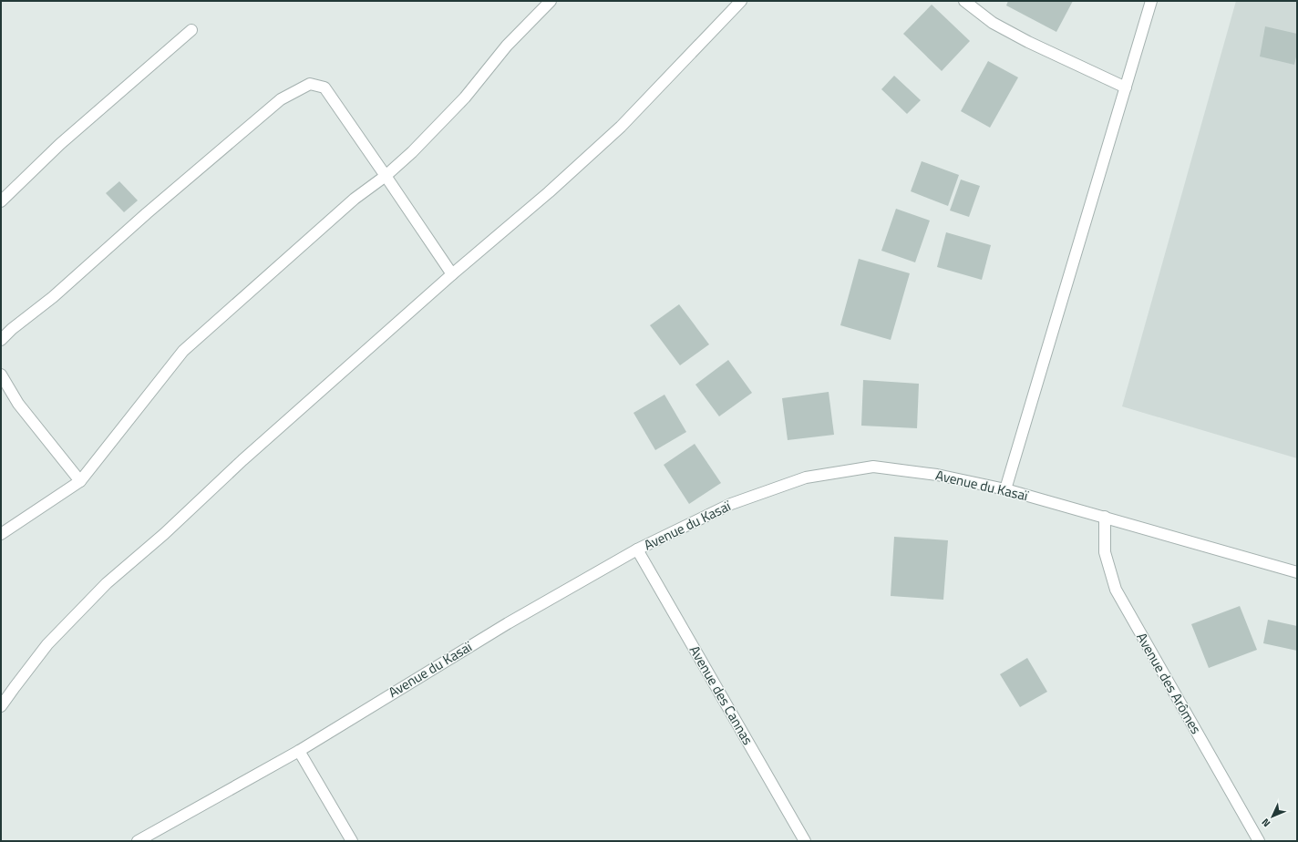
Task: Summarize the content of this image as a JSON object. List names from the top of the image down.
{
  "streets": {
    "street": ["Avenue du Kasaï", "Avenue des Arômes", "Avenue des Cannas"]
  },
  "crossings": [
    ["Avenue du Kasaï", "Avenue des Arômes"],
    ["Avenue du Kasaï", "Avenue des Cannas"]
  ],
  "north": "bottom left"
}
